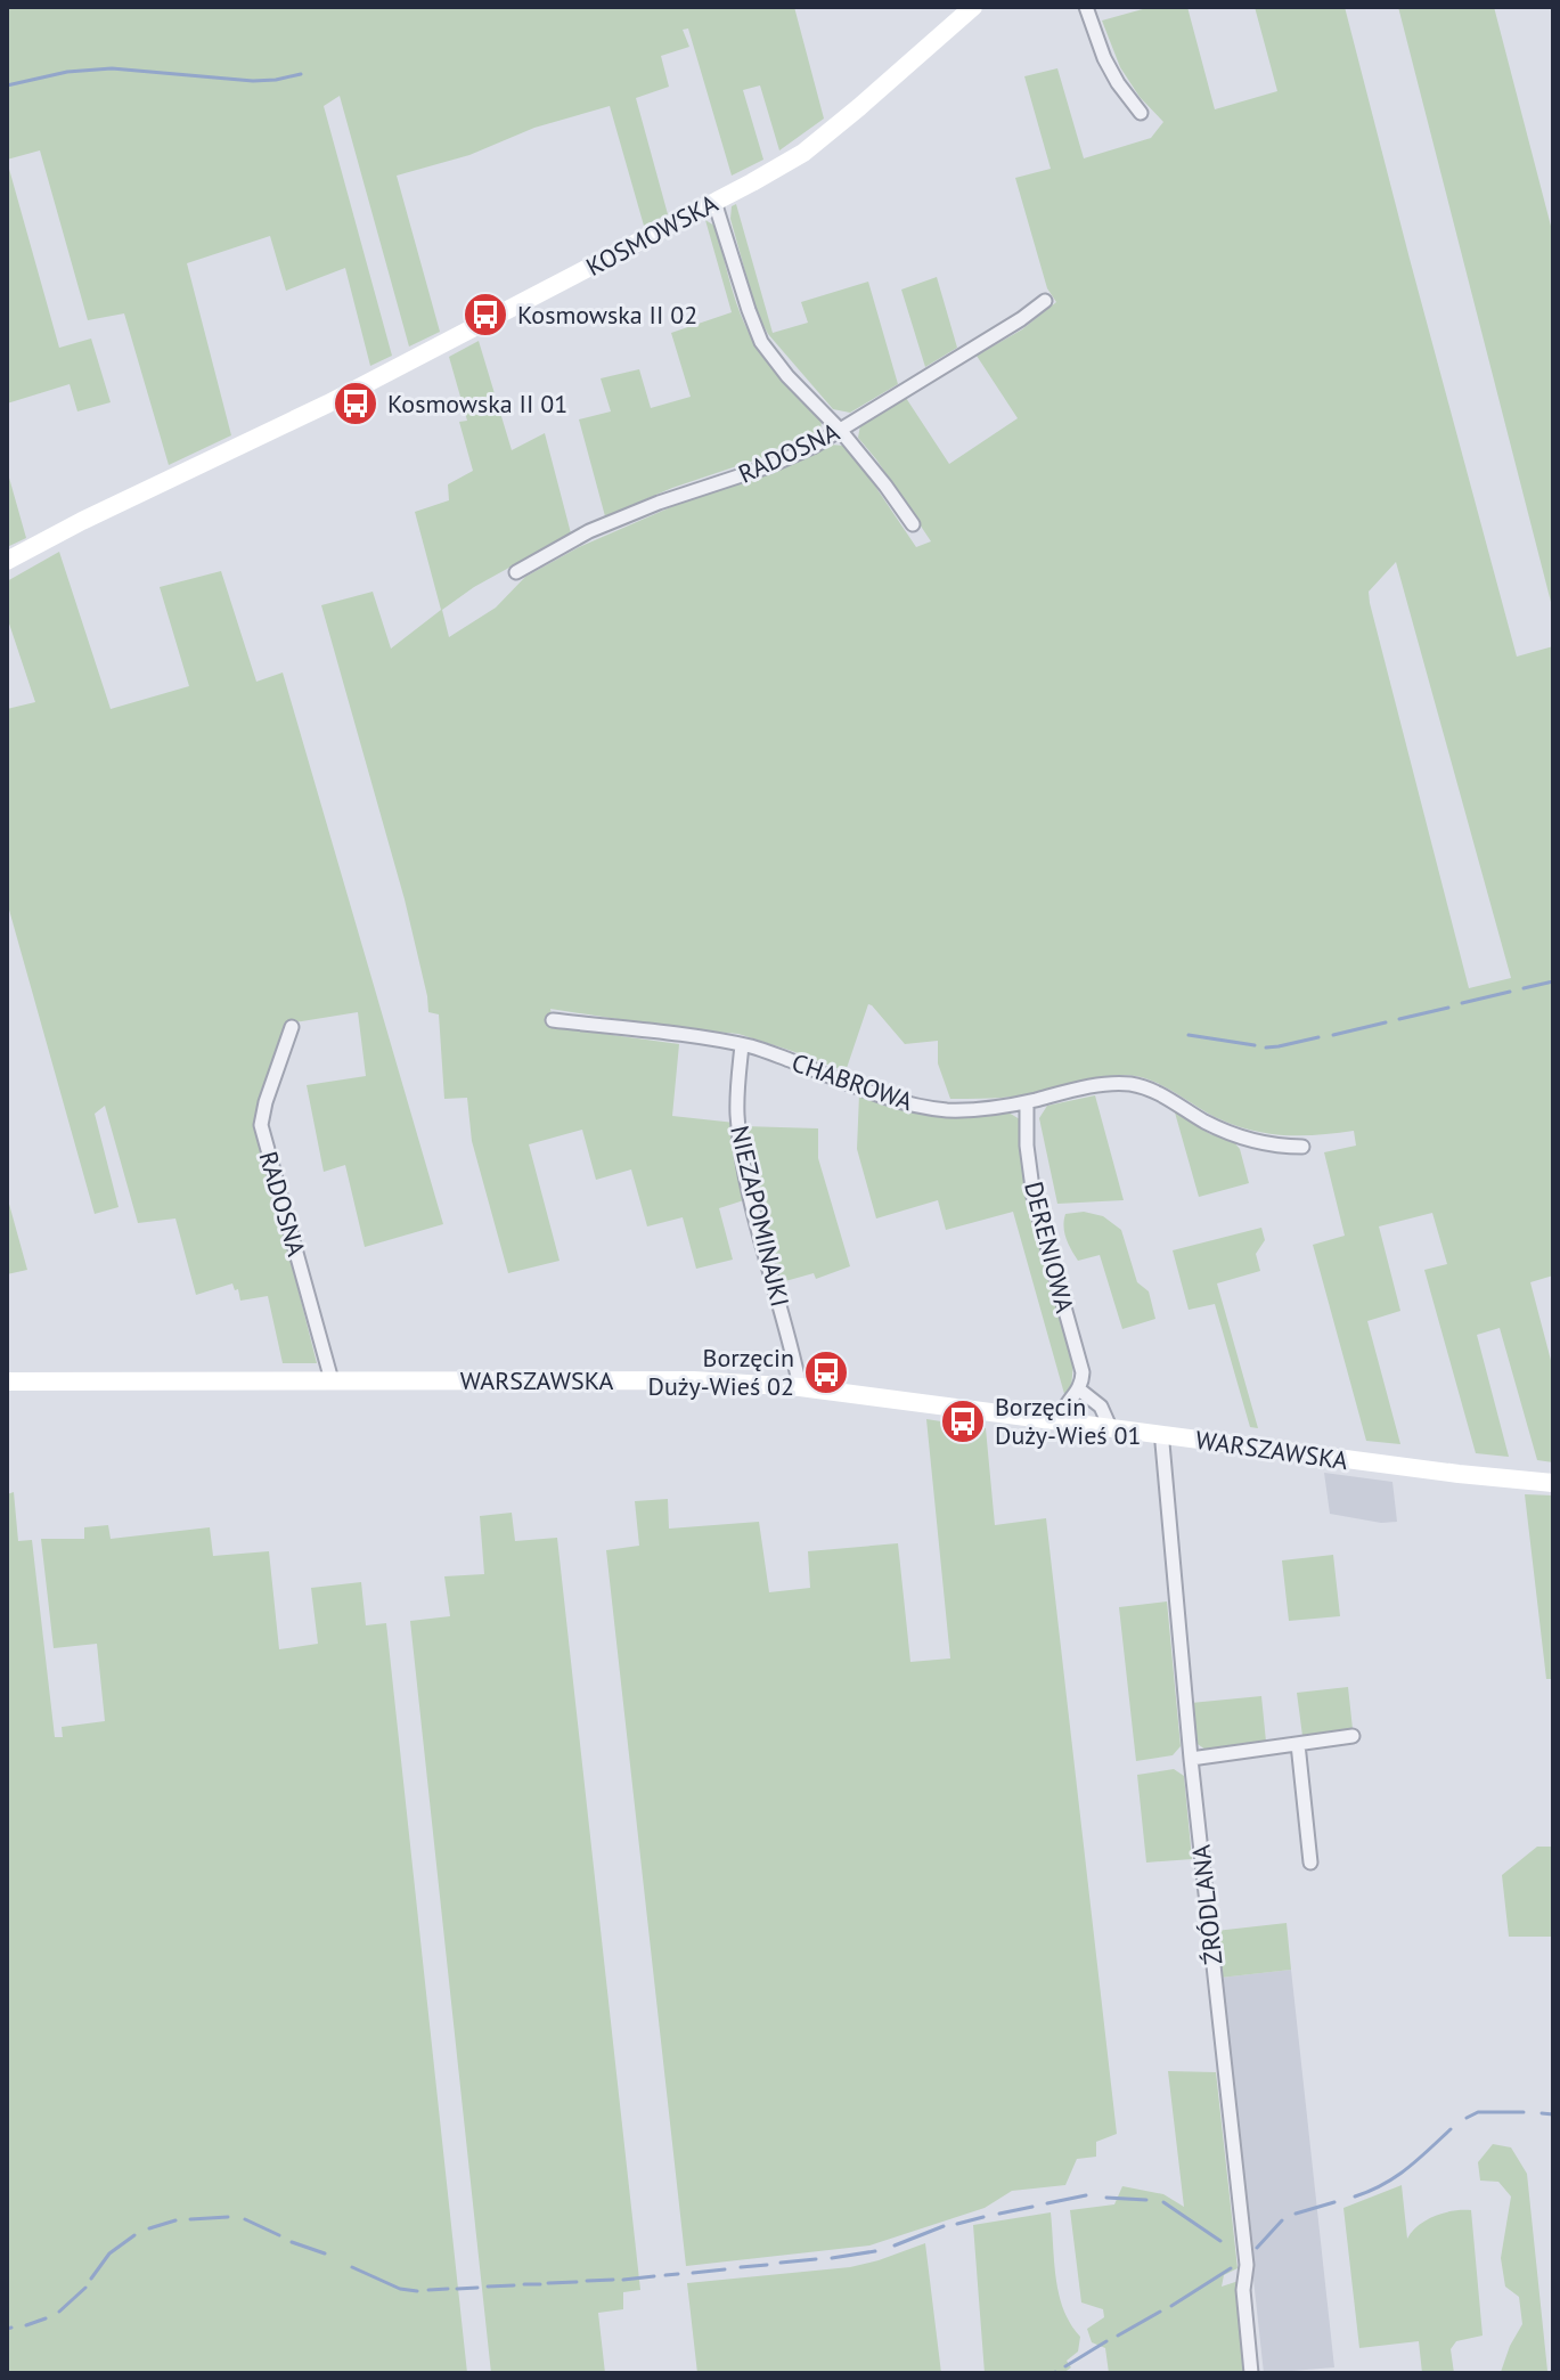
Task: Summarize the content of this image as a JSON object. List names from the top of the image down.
{
  "streets": {
    "main road": ["KOSMOWSKA", "WARSZAWSKA"],
    "street": [
      "RADOSNA",
      "CHABROWA",
      "NIEZAPOMINAJKI",
      "DERENIOWA",
      "ŹRÓDLANA"
    ]
  },
  "crossings": [
    ["RADOSNA", "WARSZAWSKA"],
    ["CHABROWA", "NIEZAPOMINAJKI"],
    ["CHABROWA", "DERENIOWA"],
    ["NIEZAPOMINAJKI", "WARSZAWSKA"],
    ["WARSZAWSKA", "ŹRÓDLANA"]
  ],
  "places": {
    "bus stop": [
      "Kosmowska II 02",
      "Kosmowska II 01",
      "Borzęcin Duży-Wieś 02",
      "Borzęcin Duży-Wieś 01"
    ]
  }
}
